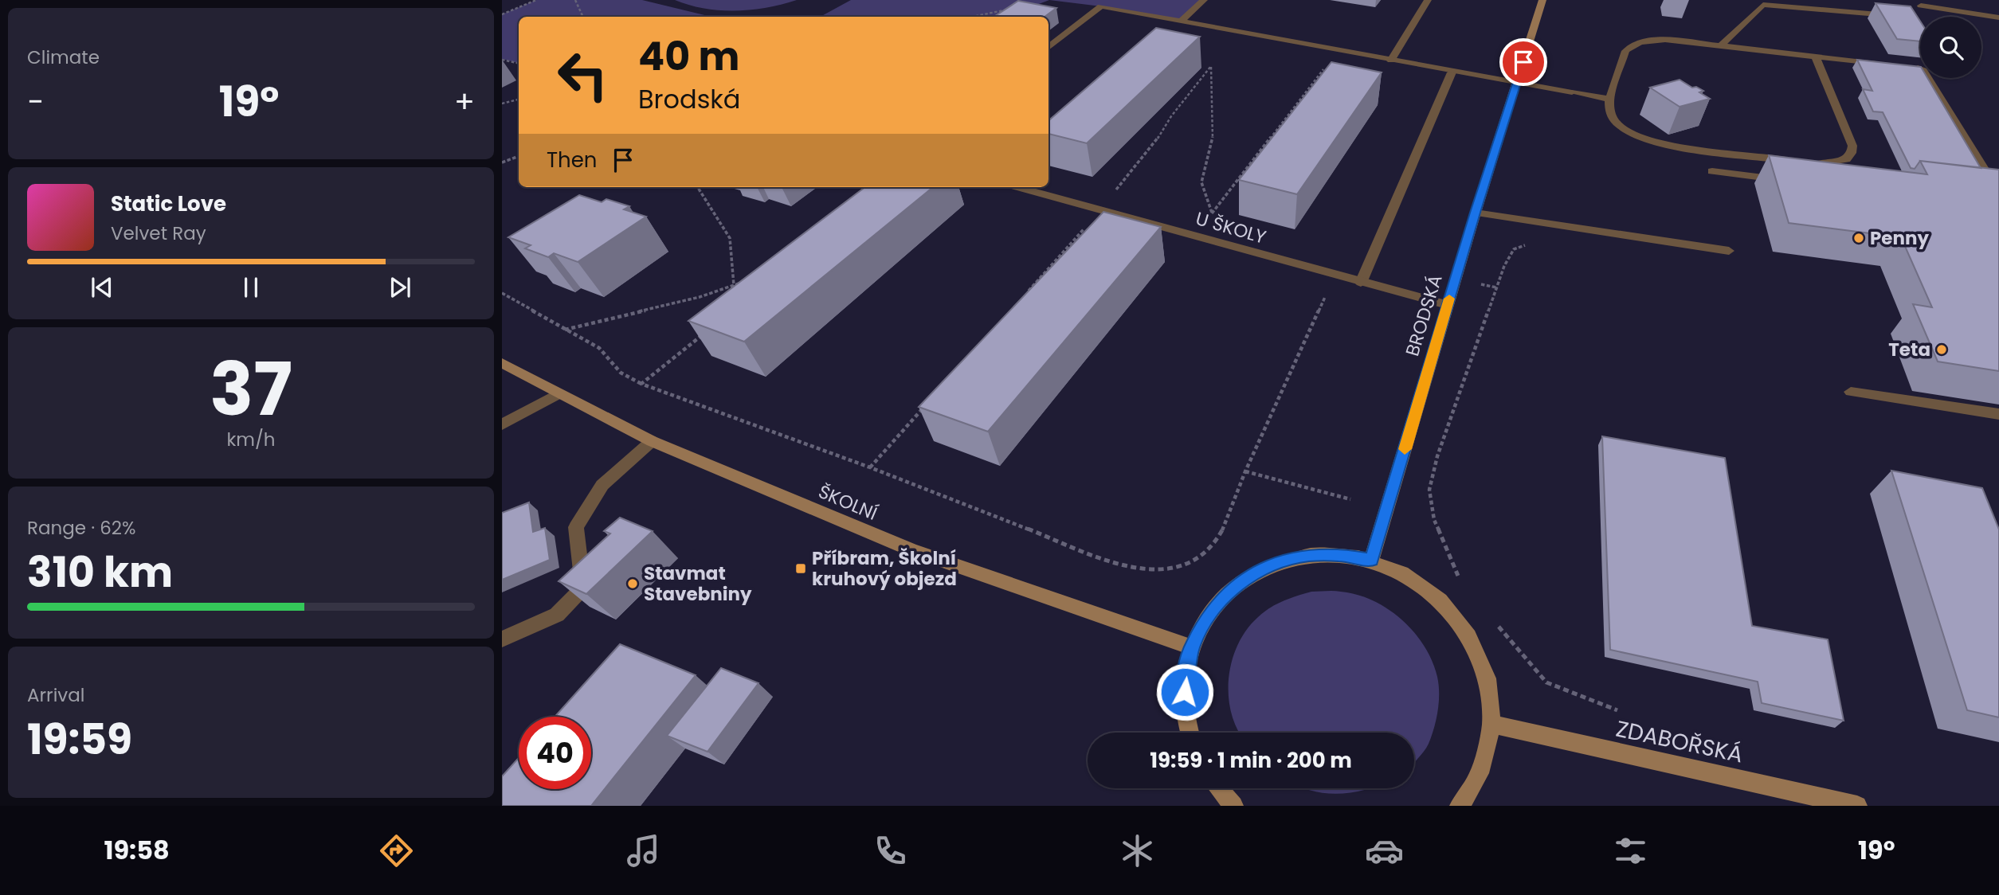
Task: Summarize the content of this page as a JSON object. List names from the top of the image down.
{
  "streets": {
    "street": [
      "U ŠKOLY",
      "BRODSKÁ",
      "ŠKOLNÍ",
      "ZDABOŘSKÁ"
    ]
  },
  "crossings": [
    ["U ŠKOLY", "BRODSKÁ"]
  ],
  "places": {
    "other": ["Penny", "Teta", "Stavmat Stavebniny"],
    "transit": ["Příbram, Školní kruhový objezd"]
  },
  "page": {
    "tile": [
      "Climate",
      ["37", "km/h"],
      ["Range · 62%", "310 km"],
      ["Arrival", "19:59"]
    ],
    "turn": ["40 m", "Brodská"],
    "heat": ["−", "19°", "+"],
    "then": "Then",
    "song": ["Static Love", "Velvet Ray"],
    "limit": "40",
    "trip": "19:59 · 1 min · 200 m",
    "tabs": ["19:58", "19°"]
  }
}
